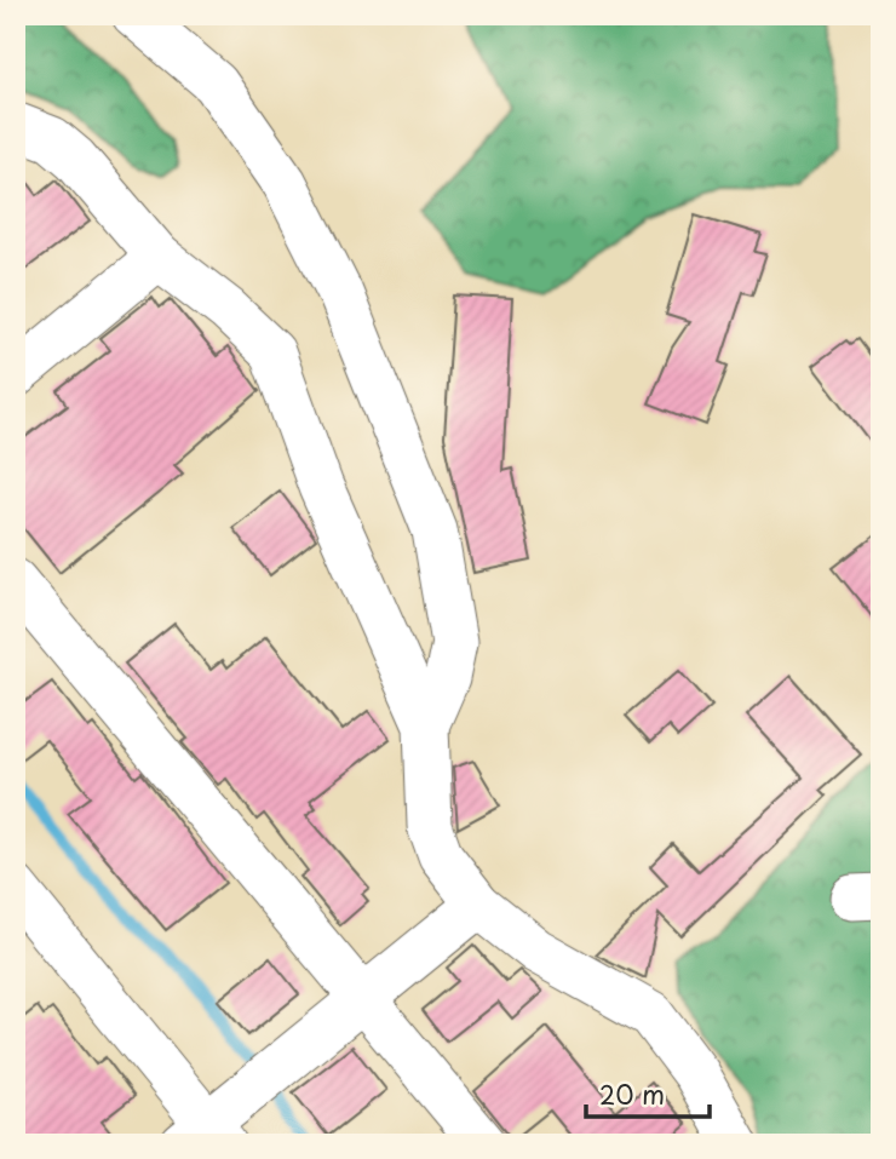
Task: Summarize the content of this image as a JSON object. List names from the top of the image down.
{
  "scale_bar": "20 m"
}
